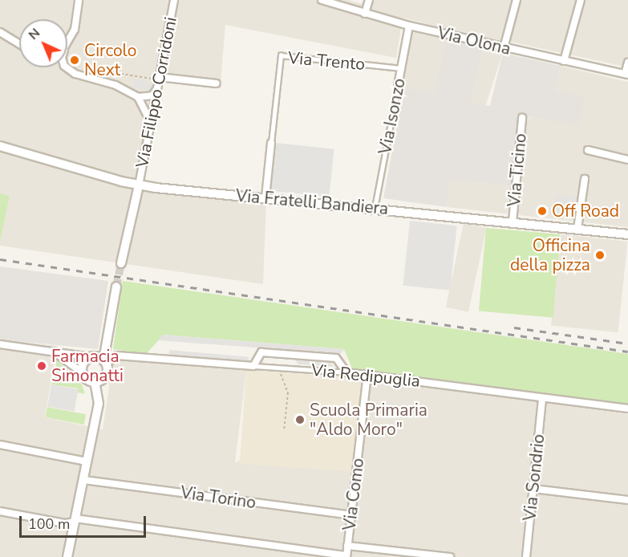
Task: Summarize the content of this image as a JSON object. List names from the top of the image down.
{
  "streets": {
    "street": [
      "Via Olona",
      "Via Filippo Corridoni",
      "Via Isonzo",
      "Via Ticino",
      "Via Fratelli Bandiera",
      "Via Redipuglia",
      "Via Sondrio",
      "Via Como",
      "Via Torino"
    ],
    "lane": ["Via Trento"]
  },
  "crossings": [
    ["Via Olona", "Via Isonzo"],
    ["Via Trento", "Via Isonzo"],
    ["Via Filippo Corridoni", "Via Fratelli Bandiera"],
    ["Via Isonzo", "Via Fratelli Bandiera"],
    ["Via Ticino", "Via Fratelli Bandiera"],
    ["Via Redipuglia", "Via Sondrio"],
    ["Via Redipuglia", "Via Como"],
    ["Via Como", "Via Torino"]
  ],
  "places": [
    "Circolo Next",
    "Off Road",
    "Officina della pizza",
    "Farmacia Simonatti",
    "Scuola Primaria \"Aldo Moro\""
  ],
  "scale_bar": "100 m",
  "north": "top left"
}
